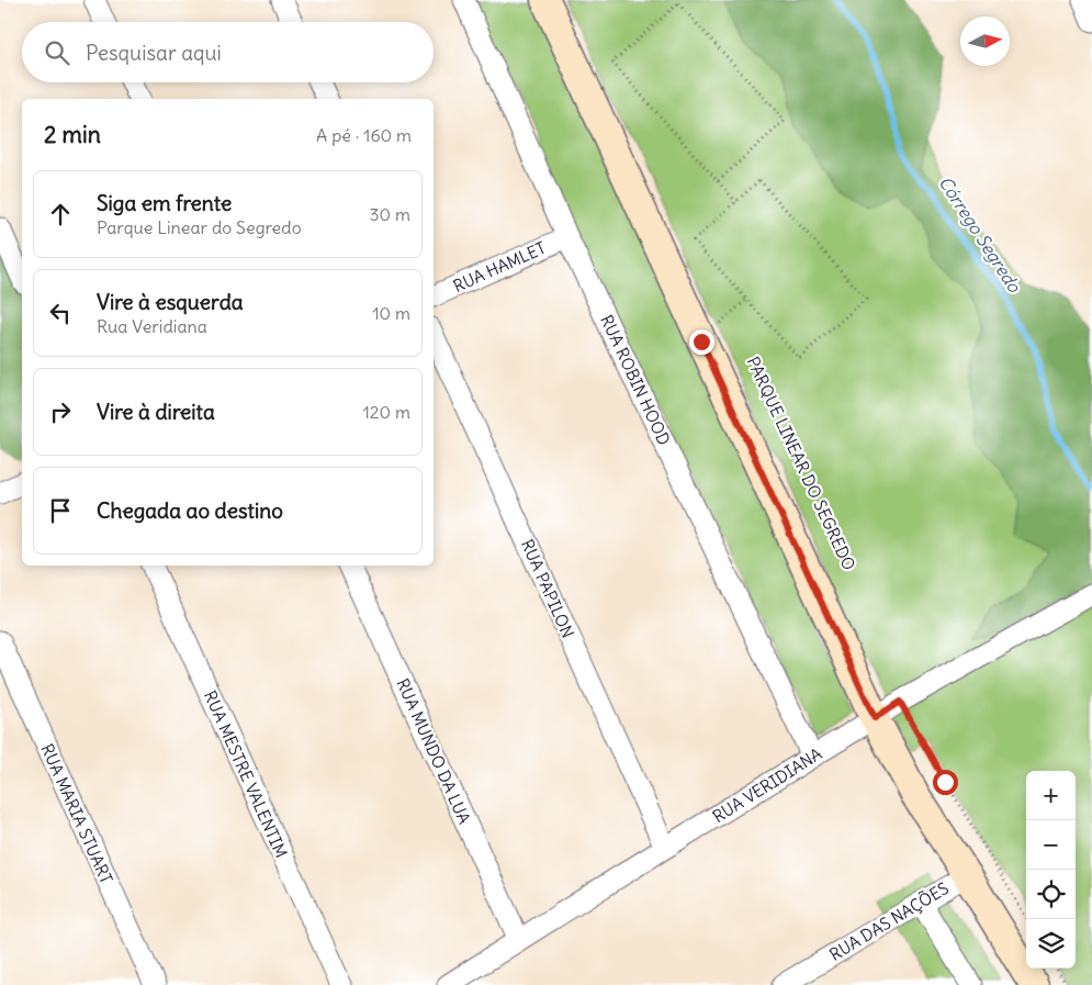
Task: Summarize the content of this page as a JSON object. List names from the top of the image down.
{
  "streets": {
    "street": [
      "RUA HAMLET",
      "RUA ROBIN HOOD",
      "RUA PAPILON",
      "RUA MUNDO DA LUA",
      "RUA MESTRE VALENTIM",
      "RUA VERIDIANA",
      "RUA MARIA STUART",
      "RUA DAS NAÇÕES"
    ]
  },
  "crossings": [
    ["RUA HAMLET", "RUA ROBIN HOOD"],
    ["RUA ROBIN HOOD", "RUA VERIDIANA"],
    ["RUA PAPILON", "RUA VERIDIANA"],
    ["RUA MUNDO DA LUA", "RUA VERIDIANA"]
  ],
  "water": ["Córrego Segredo"],
  "north": "right",
  "page": {
    "search": "Pesquisar aqui",
    "heading": ["2 min", "A pé · 160 m"],
    "list": [
      ["Siga em frente", "Parque Linear do Segredo", "30 m"],
      ["Vire à esquerda", "Rua Veridiana", "10 m"],
      ["Vire à direita", "120 m"],
      "Chegada ao destino"
    ],
    "map_buttons": ["+", "−"]
  }
}
